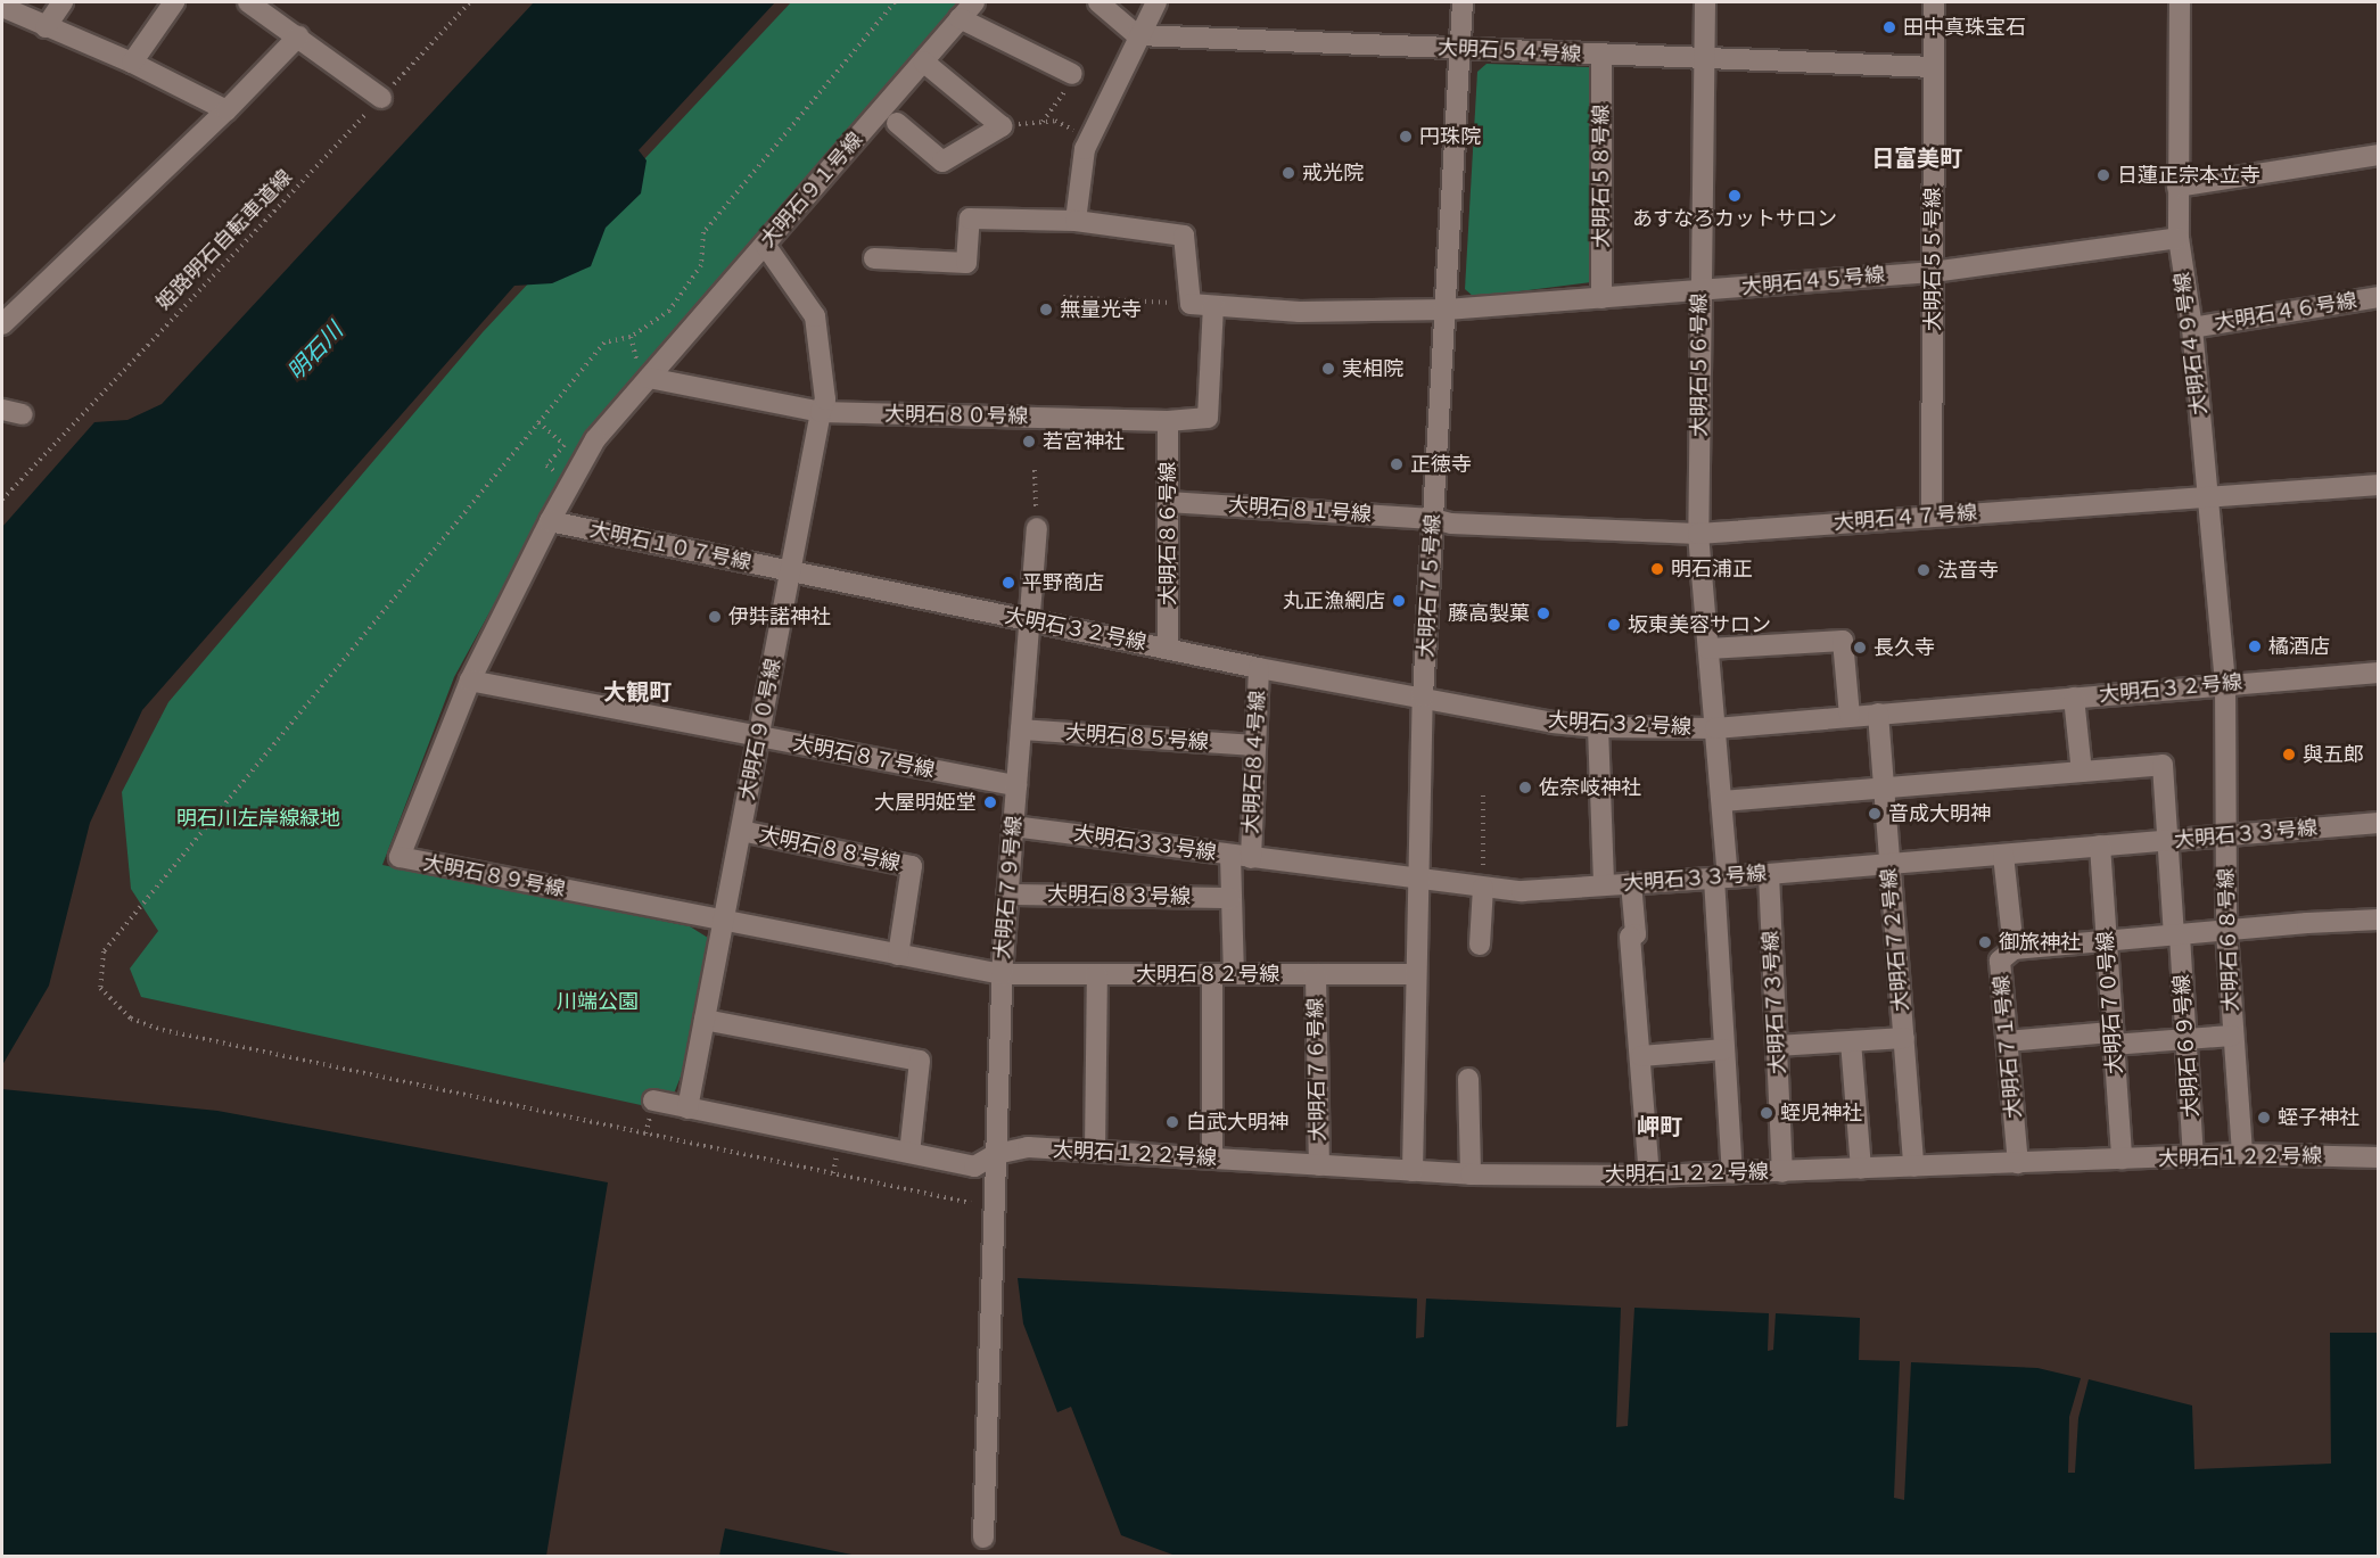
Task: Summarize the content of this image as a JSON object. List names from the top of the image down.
{
  "streets": {
    "street": [
      "大明石５４号線",
      "大明石５８号線",
      "大明石９１号線",
      "大明石５５号線",
      "大明石４５号線",
      "大明石４６号線",
      "大明石４９号線",
      "大明石５６号線",
      "大明石８０号線",
      "大明石８１号線",
      "大明石４７号線",
      "大明石８６号線",
      "大明石１０７号線",
      "大明石７５号線",
      "大明石３２号線",
      "大明石９０号線",
      "大明石８５号線",
      "大明石８７号線",
      "大明石８４号線",
      "大明石３３号線",
      "大明石８８号線",
      "大明石８９号線",
      "大明石７９号線",
      "大明石８３号線",
      "大明石７２号線",
      "大明石６８号線",
      "大明石８２号線",
      "大明石７３号線",
      "大明石７０号線",
      "大明石６９号線",
      "大明石７１号線",
      "大明石７６号線",
      "大明石１２２号線"
    ],
    "path": ["姫路明石自転車道線"]
  },
  "crossings": [
    ["大明石５４号線", "大明石５８号線"],
    ["大明石５４号線", "大明石５５号線"],
    ["大明石５４号線", "大明石５６号線"],
    ["大明石５４号線", "大明石７５号線"],
    ["大明石５８号線", "大明石４５号線"],
    ["大明石９１号線", "大明石８０号線"],
    ["大明石９１号線", "大明石９０号線"],
    ["大明石９１号線", "大明石８９号線"],
    ["大明石５５号線", "大明石４５号線"],
    ["大明石５５号線", "大明石４７号線"],
    ["大明石４５号線", "大明石４９号線"],
    ["大明石４５号線", "大明石５６号線"],
    ["大明石４５号線", "大明石７５号線"],
    ["大明石４６号線", "大明石４９号線"],
    ["大明石４９号線", "大明石４７号線"],
    ["大明石４９号線", "大明石３２号線"],
    ["大明石４９号線", "大明石６８号線"],
    ["大明石５６号線", "大明石４７号線"],
    ["大明石５６号線", "大明石３２号線"],
    ["大明石５６号線", "大明石３３号線"],
    ["大明石５６号線", "大明石１２２号線"],
    ["大明石８０号線", "大明石８６号線"],
    ["大明石８０号線", "大明石９０号線"],
    ["大明石８０号線", "大明石８９号線"],
    ["大明石８１号線", "大明石４７号線"],
    ["大明石８１号線", "大明石８６号線"],
    ["大明石８１号線", "大明石７５号線"],
    ["大明石４７号線", "大明石７５号線"],
    ["大明石８６号線", "大明石３２号線"],
    ["大明石１０７号線", "大明石３２号線"],
    ["大明石１０７号線", "大明石９０号線"],
    ["大明石１０７号線", "大明石８９号線"],
    ["大明石７５号線", "大明石３２号線"],
    ["大明石７５号線", "大明石３３号線"],
    ["大明石７５号線", "大明石８２号線"],
    ["大明石７５号線", "大明石１２２号線"],
    ["大明石３２号線", "大明石９０号線"],
    ["大明石３２号線", "大明石８４号線"],
    ["大明石３２号線", "大明石７９号線"],
    ["大明石３２号線", "大明石７２号線"],
    ["大明石３２号線", "大明石６８号線"],
    ["大明石９０号線", "大明石８７号線"],
    ["大明石９０号線", "大明石８８号線"],
    ["大明石９０号線", "大明石８９号線"],
    ["大明石９０号線", "大明石１２２号線"],
    ["大明石８５号線", "大明石８４号線"],
    ["大明石８５号線", "大明石７９号線"],
    ["大明石８７号線", "大明石８９号線"],
    ["大明石８７号線", "大明石７９号線"],
    ["大明石８４号線", "大明石３３号線"],
    ["大明石８４号線", "大明石８３号線"],
    ["大明石８４号線", "大明石８２号線"],
    ["大明石３３号線", "大明石７９号線"],
    ["大明石３３号線", "大明石７２号線"],
    ["大明石３３号線", "大明石６８号線"],
    ["大明石３３号線", "大明石７３号線"],
    ["大明石３３号線", "大明石７０号線"],
    ["大明石３３号線", "大明石６９号線"],
    ["大明石３３号線", "大明石７１号線"],
    ["大明石８８号線", "大明石８９号線"],
    ["大明石８９号線", "大明石７９号線"],
    ["大明石８９号線", "大明石８２号線"],
    ["大明石７９号線", "大明石８３号線"],
    ["大明石７９号線", "大明石８２号線"],
    ["大明石７９号線", "大明石１２２号線"],
    ["大明石７２号線", "大明石１２２号線"],
    ["大明石６８号線", "大明石１２２号線"],
    ["大明石８２号線", "大明石７６号線"],
    ["大明石７３号線", "大明石１２２号線"],
    ["大明石７０号線", "大明石１２２号線"],
    ["大明石６９号線", "大明石１２２号線"],
    ["大明石７１号線", "大明石１２２号線"],
    ["大明石７６号線", "大明石１２２号線"]
  ],
  "districts": ["日富美町", "大観町", "岬町"],
  "water": ["明石川"],
  "parks": ["明石川左岸線緑地", "川端公園"],
  "places": [
    "田中真珠宝石",
    "円珠院",
    "戒光院",
    "日蓮正宗本立寺",
    "あすなろカットサロン",
    "無量光寺",
    "実相院",
    "若宮神社",
    "正徳寺",
    "明石浦正",
    "法音寺",
    "平野商店",
    "丸正漁網店",
    "藤高製菓",
    "伊弉諾神社",
    "坂東美容サロン",
    "橘酒店",
    "長久寺",
    "與五郎",
    "佐奈岐神社",
    "大屋明姫堂",
    "音成大明神",
    "御旅神社",
    "蛭児神社",
    "蛭子神社",
    "白武大明神"
  ]
}
